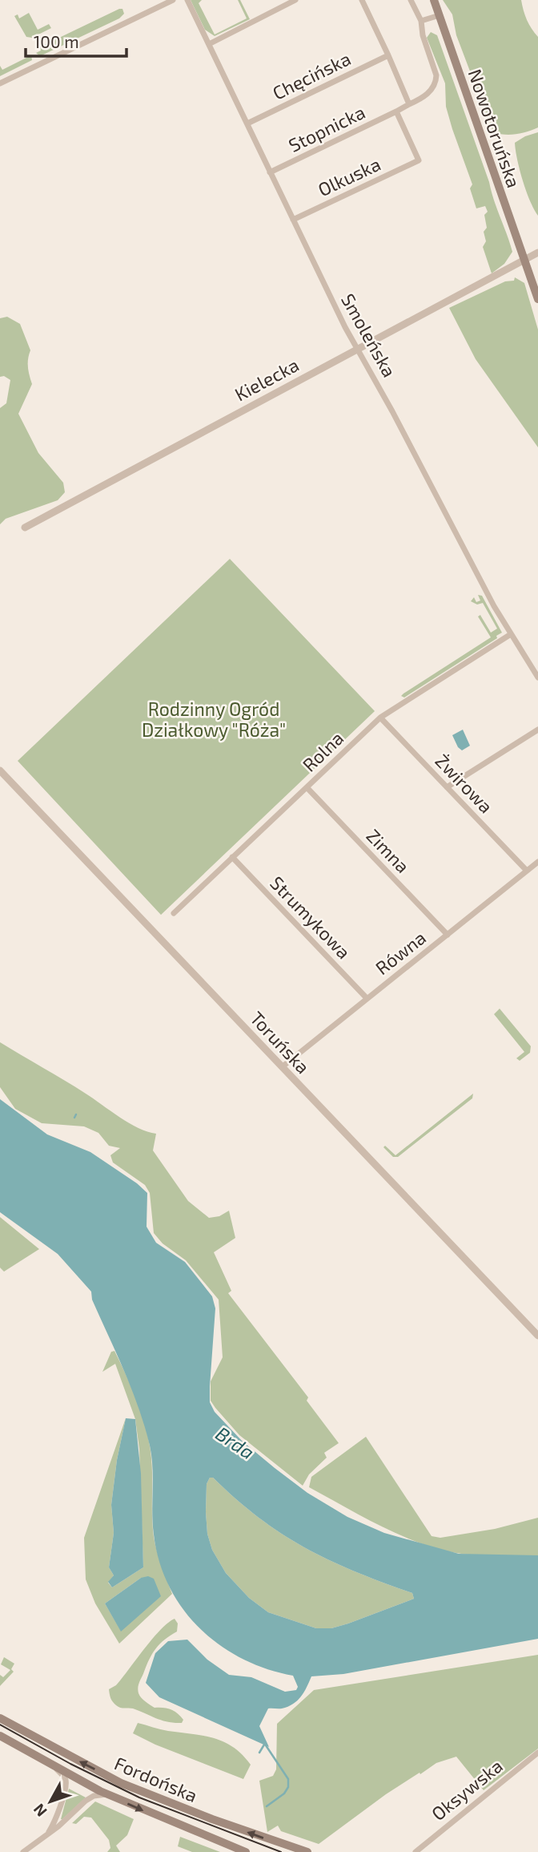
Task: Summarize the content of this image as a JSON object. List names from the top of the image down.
{
  "streets": {
    "main road": ["Nowotoruńska", "Fordońska"],
    "street": [
      "Chęcińska",
      "Stopnicka",
      "Olkuska",
      "Smoleńska",
      "Kielecka",
      "Rolna",
      "Żwirowa",
      "Zimna",
      "Strumykowa",
      "Równa",
      "Toruńska",
      "Oksywska"
    ]
  },
  "crossings": [
    ["Chęcińska", "Smoleńska"],
    ["Stopnicka", "Olkuska"],
    ["Stopnicka", "Smoleńska"],
    ["Nowotoruńska", "Kielecka"],
    ["Olkuska", "Smoleńska"],
    ["Smoleńska", "Kielecka"],
    ["Smoleńska", "Rolna"],
    ["Rolna", "Żwirowa"],
    ["Rolna", "Zimna"],
    ["Rolna", "Strumykowa"],
    ["Żwirowa", "Równa"],
    ["Zimna", "Równa"],
    ["Strumykowa", "Równa"],
    ["Równa", "Toruńska"]
  ],
  "water": ["Brda"],
  "parks": ["Rodzinny Ogród Działkowy \"Róża\""],
  "scale_bar": "100 m",
  "north": "bottom left"
}
